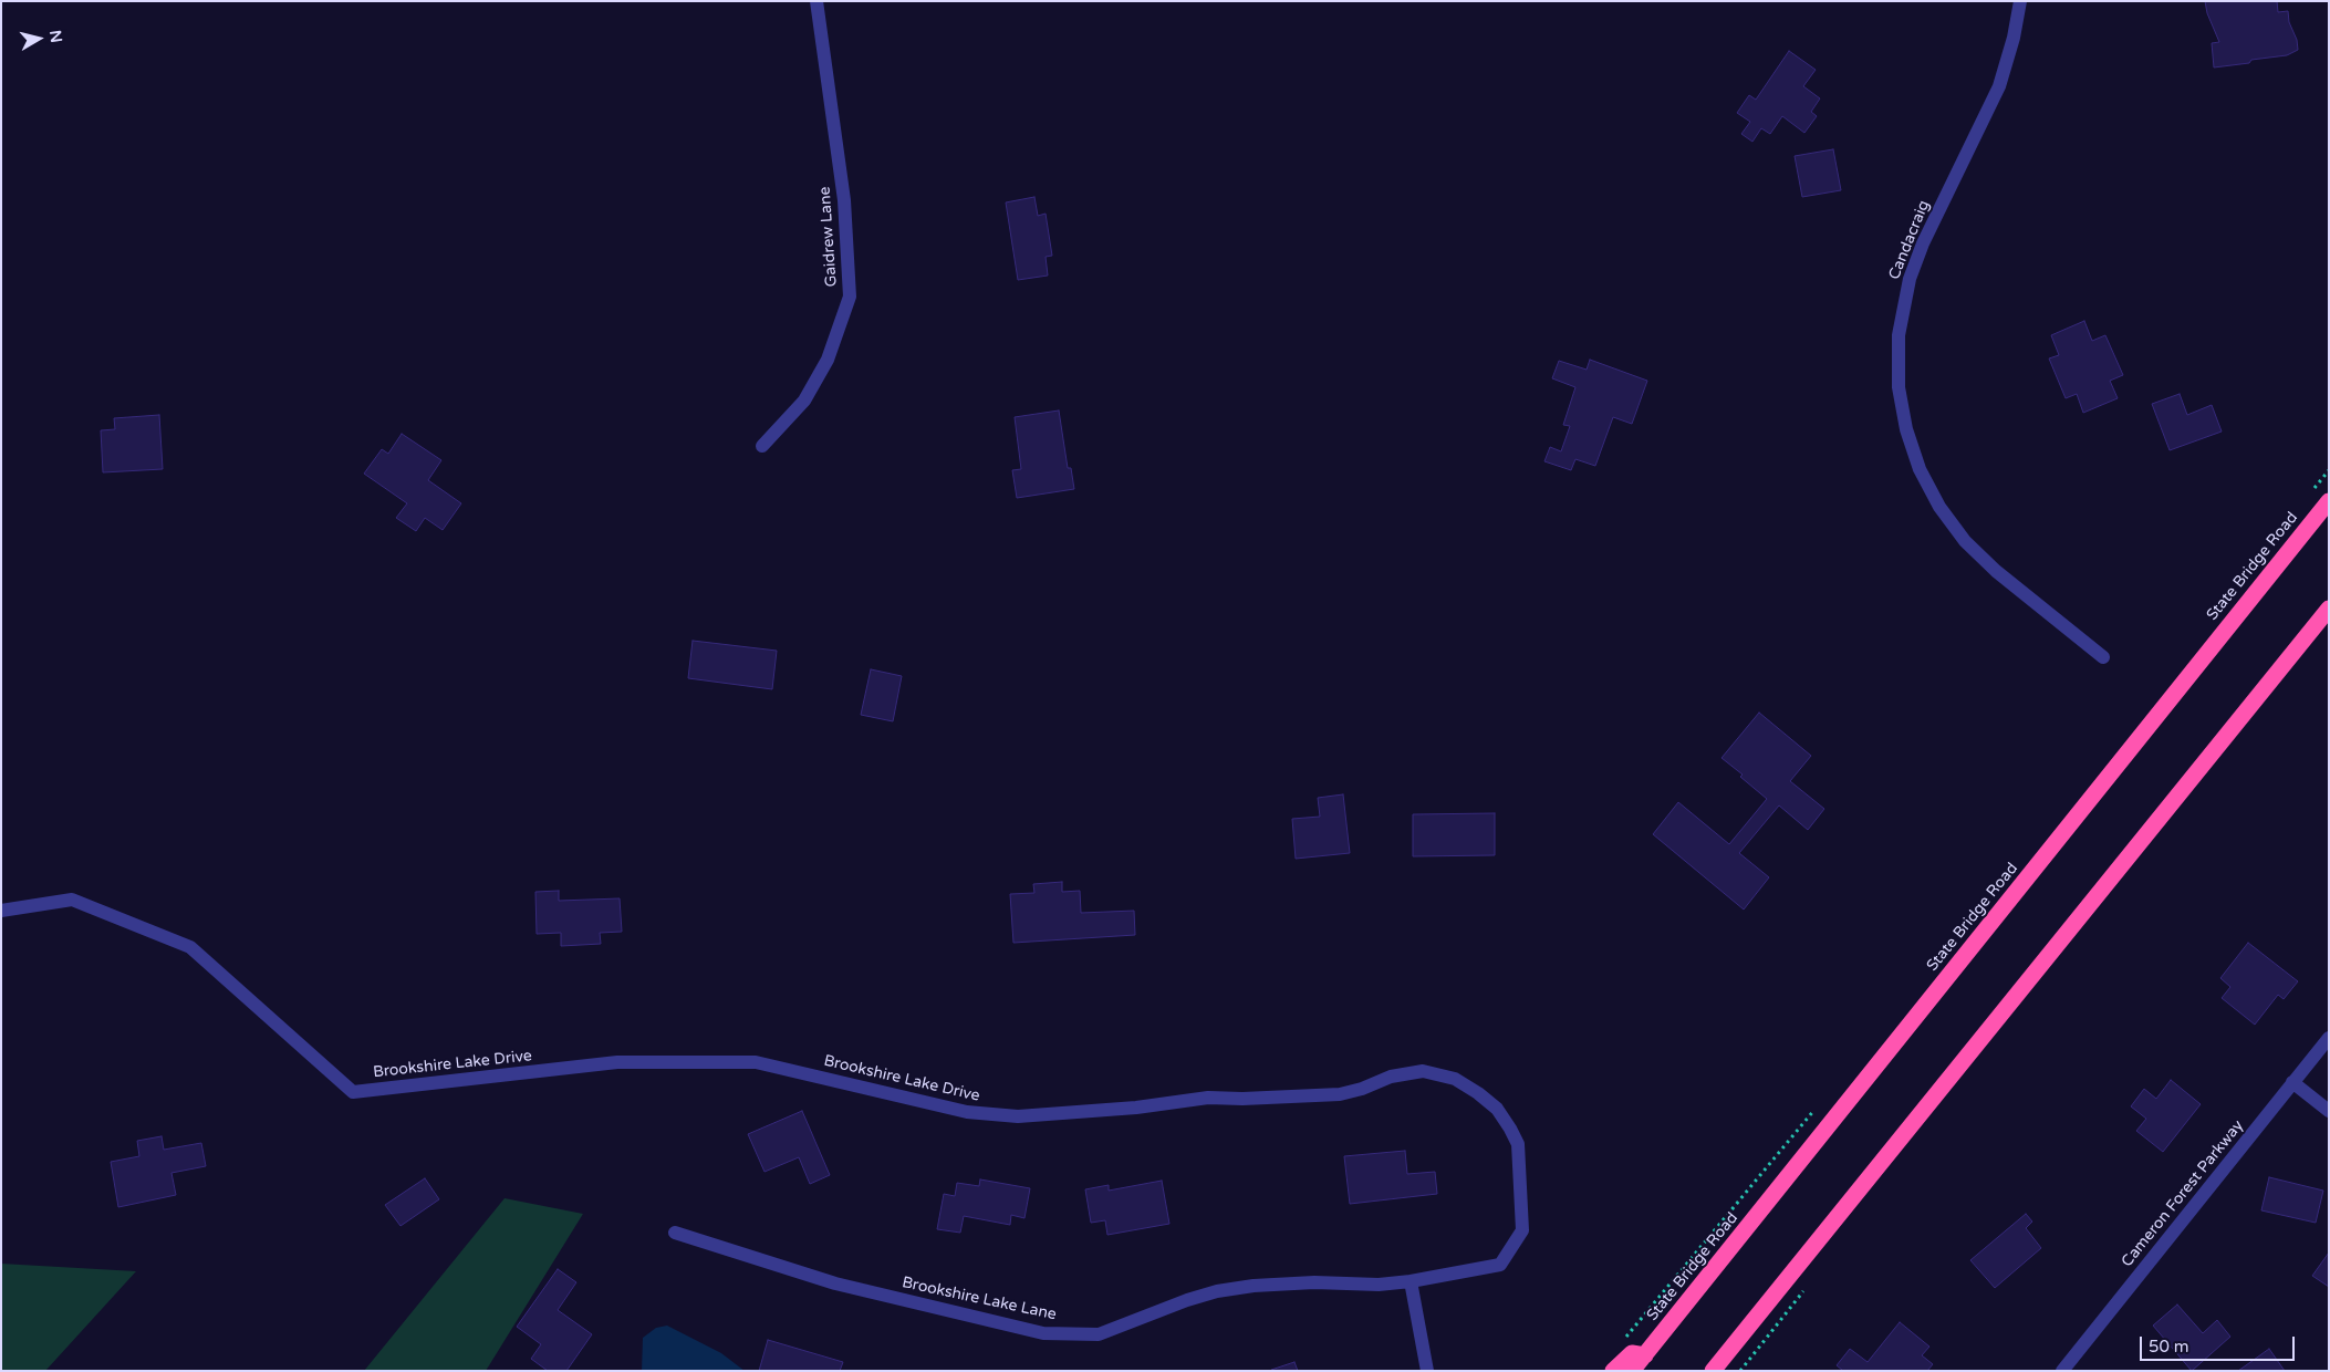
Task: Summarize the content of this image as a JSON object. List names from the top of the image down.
{
  "streets": {
    "highway": ["State Bridge Road"],
    "street": [
      "Gaidrew Lane",
      "Candacraig",
      "Brookshire Lake Drive",
      "Cameron Forest Parkway",
      "Brookshire Lake Lane"
    ]
  },
  "crossings": [
    ["Brookshire Lake Drive", "Brookshire Lake Lane"]
  ],
  "scale_bar": "50 m",
  "north": "right"
}
